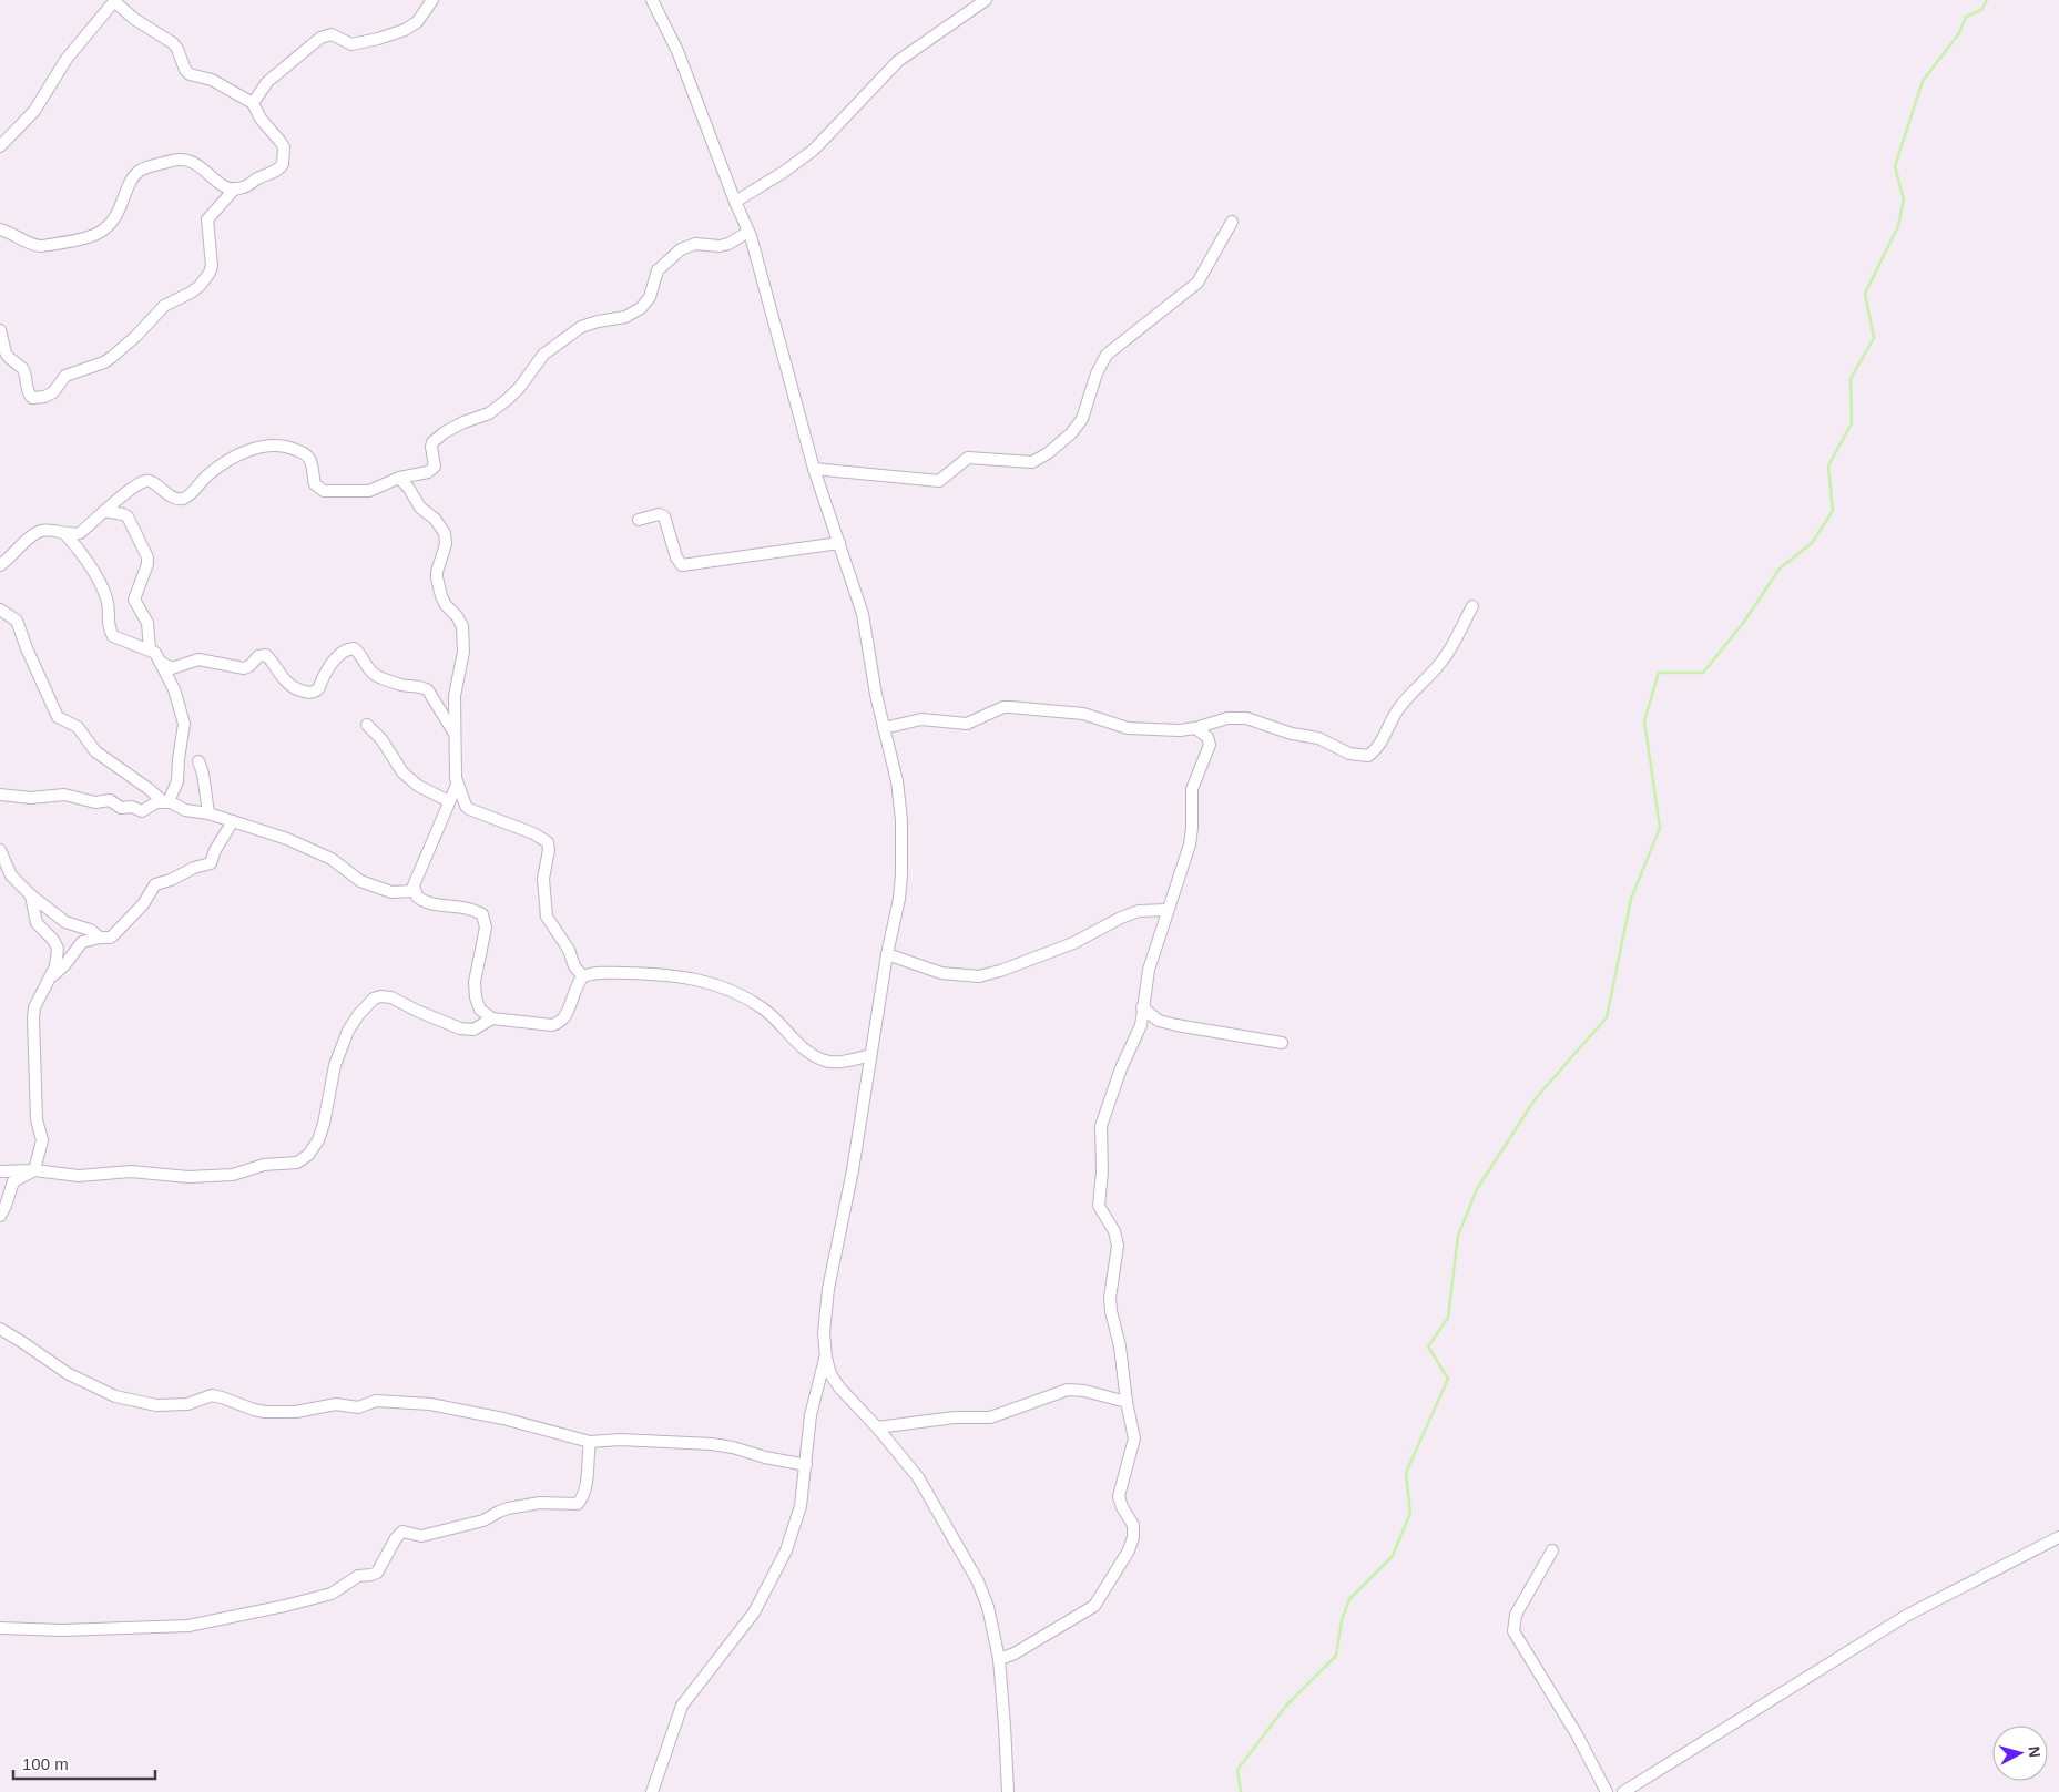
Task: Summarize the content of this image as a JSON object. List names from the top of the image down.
{
  "scale_bar": "100 m",
  "north": "right"
}
